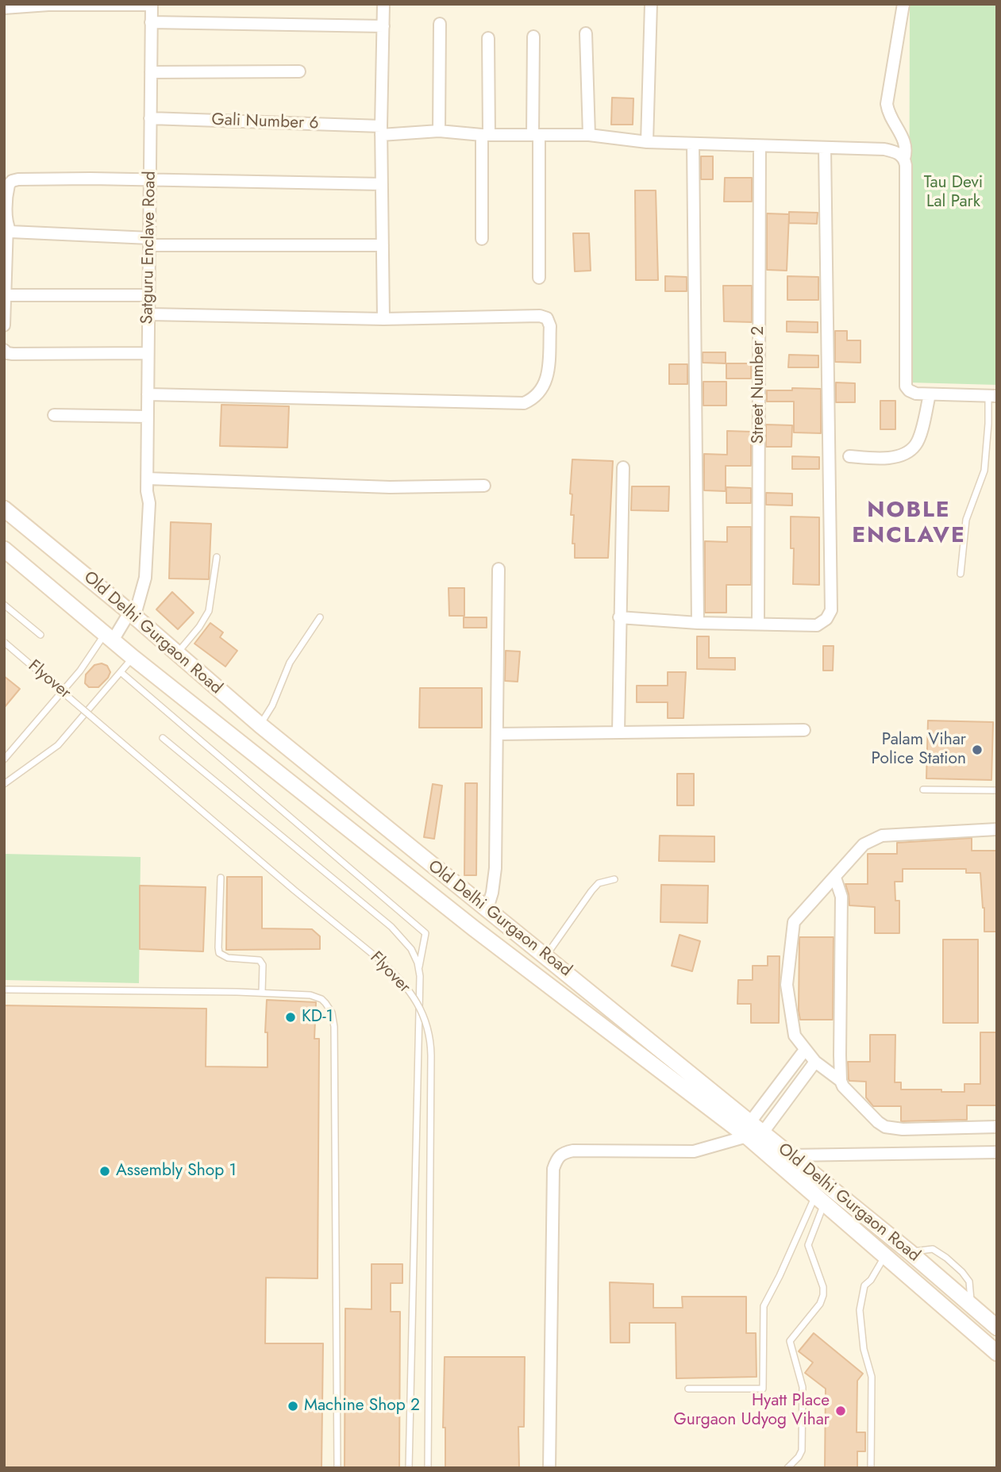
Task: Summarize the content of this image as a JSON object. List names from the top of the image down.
{
  "streets": {
    "main road": ["Old Delhi Gurgaon Road"],
    "street": ["Gali Number 6", "Satguru Enclave Road", "Street Number 2"],
    "lane": ["Flyover"]
  },
  "crossings": [
    ["Gali Number 6", "Satguru Enclave Road"],
    ["Gali Number 6", "Street Number 2"],
    ["Satguru Enclave Road", "Old Delhi Gurgaon Road"]
  ],
  "districts": ["NOBLE ENCLAVE"],
  "parks": ["Tau Devi Lal Park"],
  "places": [
    "Palam Vihar Police Station",
    "KD-1",
    "Assembly Shop 1",
    "Machine Shop 2",
    "Hyatt Place Gurgaon Udyog Vihar"
  ]
}
